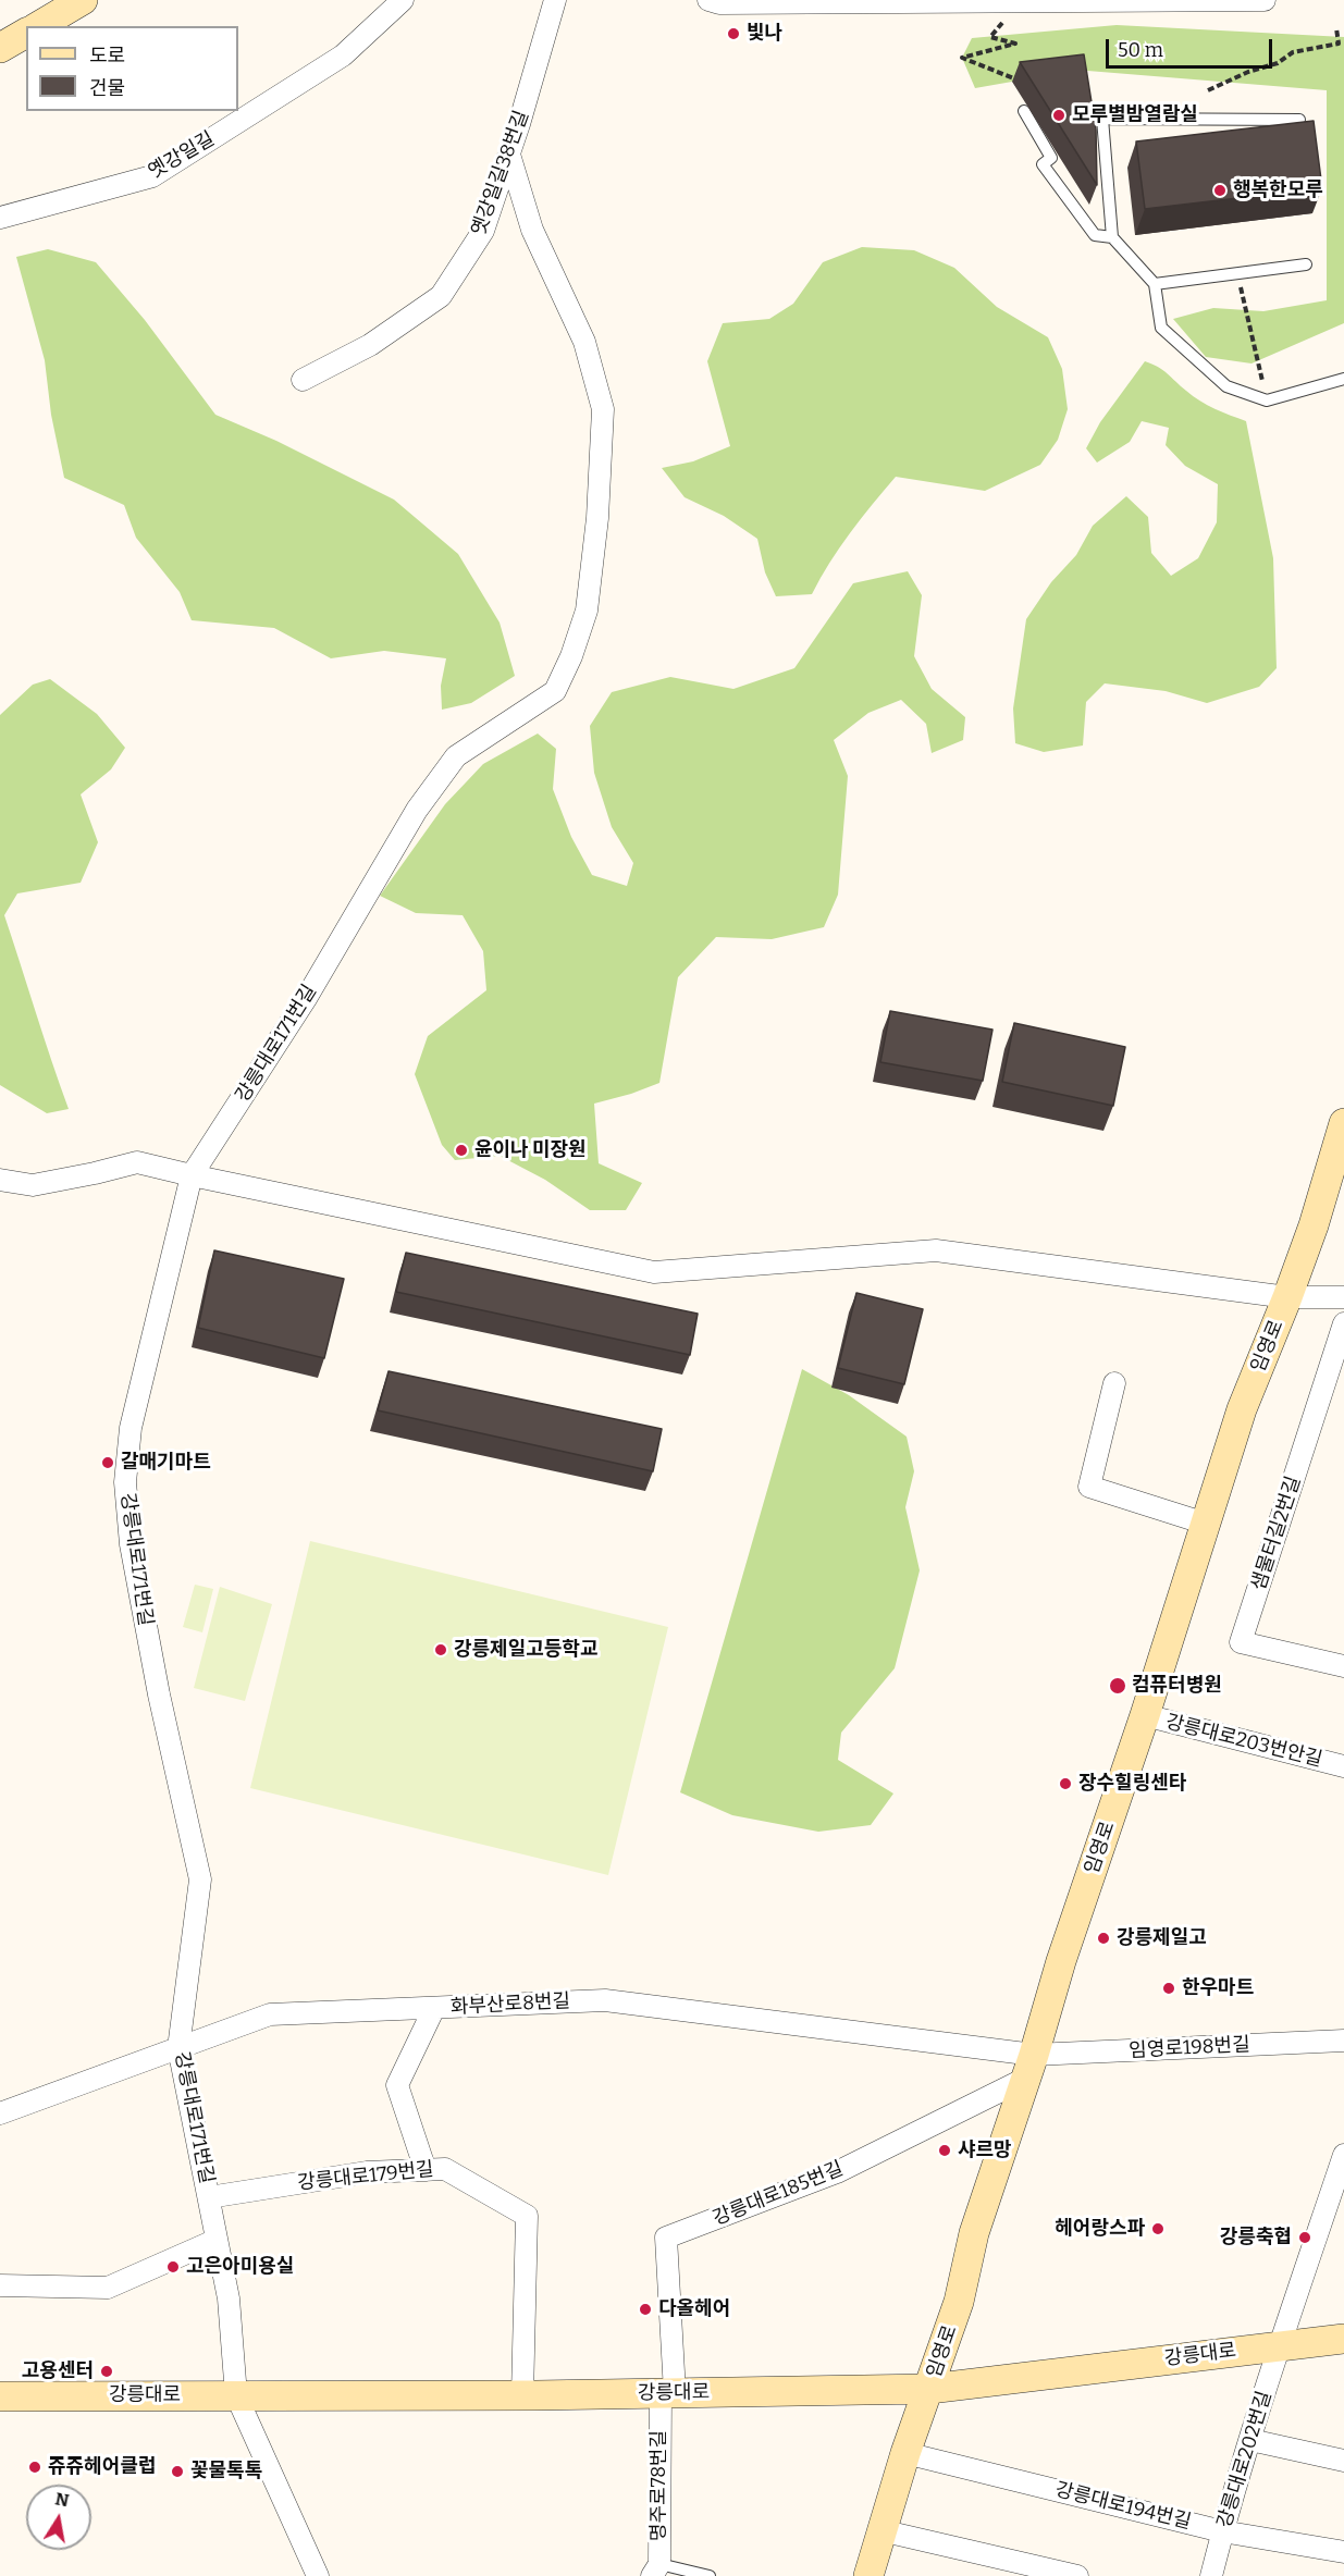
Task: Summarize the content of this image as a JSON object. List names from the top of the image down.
{
  "streets": {
    "street": [
      "옛강일길",
      "옛강일길38번길",
      "강릉대로171번길",
      "임영로",
      "샘물터길2번길",
      "강릉대로203번안길",
      "화부산로8번길",
      "임영로198번길",
      "강릉대로179번길",
      "강릉대로185번길",
      "강릉대로",
      "강릉대로202번길",
      "명주로78번길",
      "강릉대로194번길"
    ]
  },
  "crossings": [
    ["옛강일길38번길", "강릉대로171번길"],
    ["강릉대로171번길", "화부산로8번길"],
    ["강릉대로171번길", "강릉대로179번길"],
    ["강릉대로171번길", "강릉대로"],
    ["임영로", "강릉대로203번안길"],
    ["임영로", "화부산로8번길"],
    ["임영로", "임영로198번길"],
    ["임영로", "강릉대로185번길"],
    ["임영로", "강릉대로"],
    ["임영로", "강릉대로194번길"],
    ["화부산로8번길", "임영로198번길"],
    ["화부산로8번길", "강릉대로185번길"],
    ["임영로198번길", "강릉대로185번길"],
    ["강릉대로179번길", "강릉대로"],
    ["강릉대로185번길", "강릉대로"],
    ["강릉대로185번길", "명주로78번길"],
    ["강릉대로", "강릉대로202번길"],
    ["강릉대로", "명주로78번길"],
    ["강릉대로202번길", "강릉대로194번길"]
  ],
  "places": [
    "빛나",
    "모루별밤열람실",
    "행복한모루",
    "윤이나 미장원",
    "갈매기마트",
    "강릉제일고등학교",
    "컴퓨터병원",
    "장수힐링센타",
    "강릉제일고",
    "한우마트",
    "샤르망",
    "헤어랑스파",
    "강릉축협",
    "고은아미용실",
    "다올헤어",
    "고용센터",
    "쥬쥬헤어클럽",
    "꽃물톡톡"
  ],
  "legend": ["도로", "건물"],
  "scale_bar": "50 m",
  "north": "top"
}
